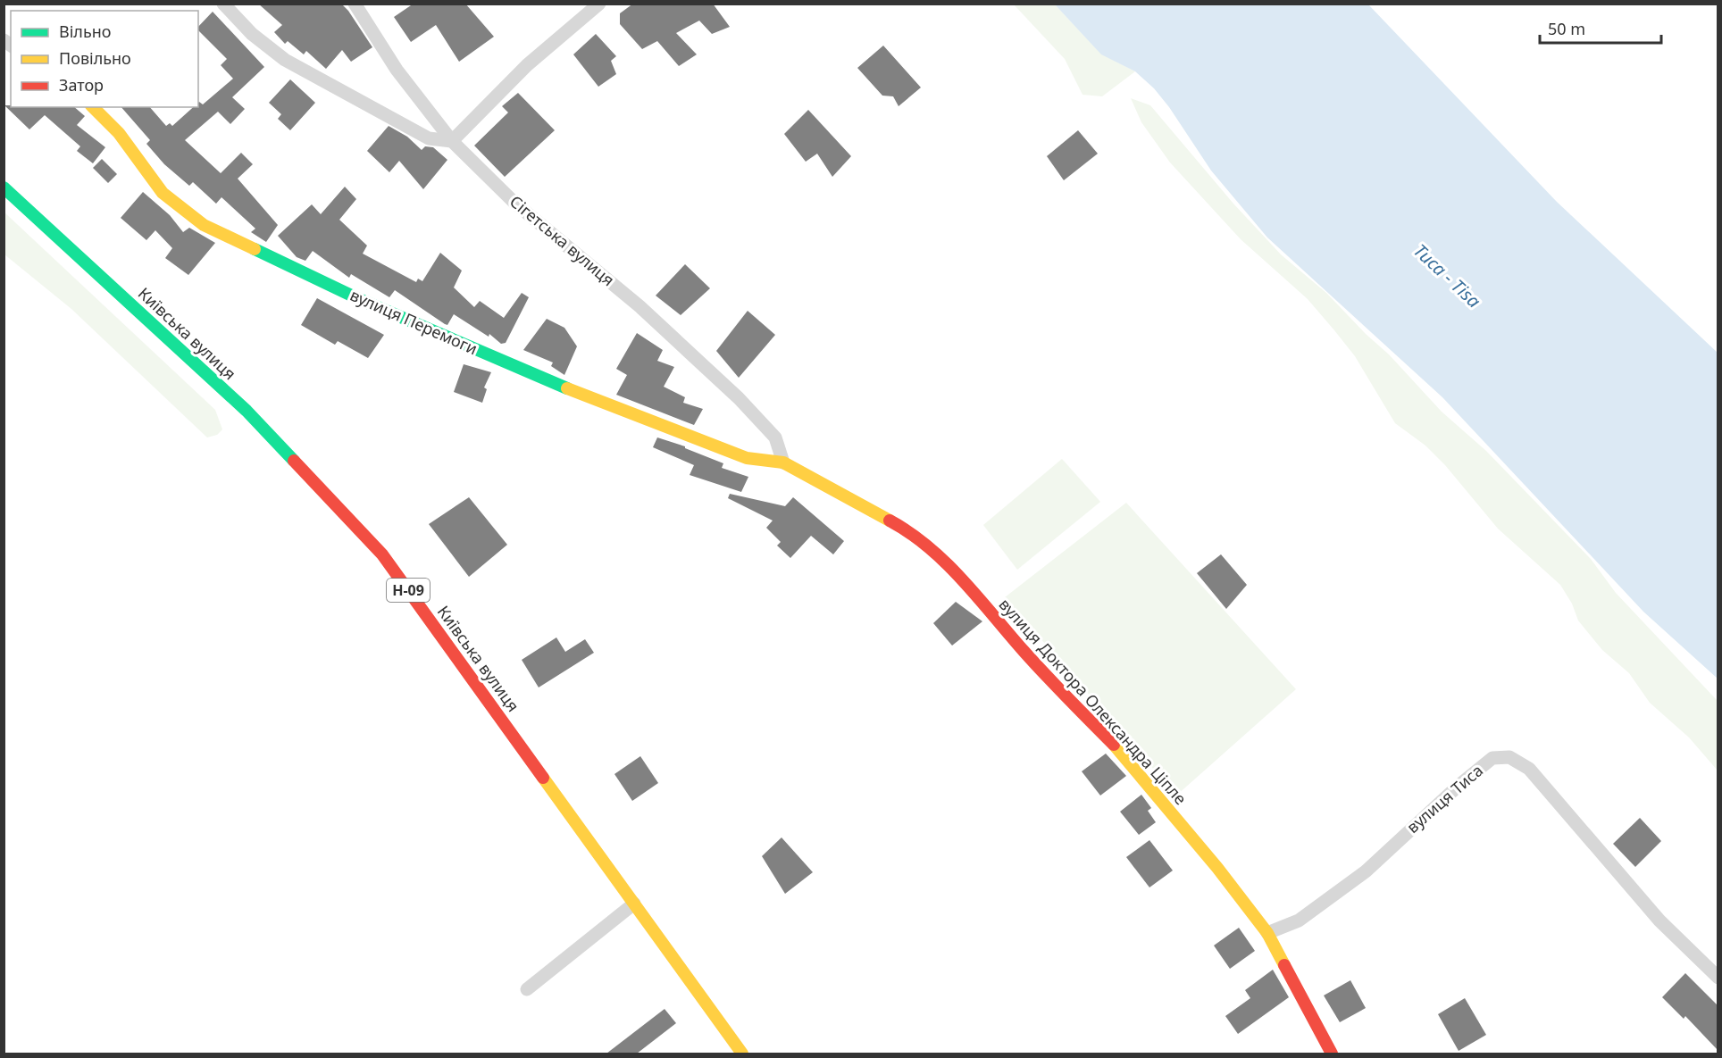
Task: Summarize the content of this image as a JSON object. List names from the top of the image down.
{
  "streets": {
    "street": [
      "Сігетська вулиця",
      "вулиця Перемоги",
      "Київська вулиця",
      "Н-09",
      "вулиця Доктора Олександра Ціпле",
      "вулиця Тиса"
    ]
  },
  "crossings": [
    ["Сігетська вулиця", "вулиця Перемоги"],
    ["Сігетська вулиця", "вулиця Доктора Олександра Ціпле"],
    ["вулиця Перемоги", "вулиця Доктора Олександра Ціпле"],
    ["вулиця Доктора Олександра Ціпле", "вулиця Тиса"]
  ],
  "water": ["Тиса - Tisa"],
  "legend": ["Вільно", "Повільно", "Затор"],
  "scale_bar": "50 m"
}
